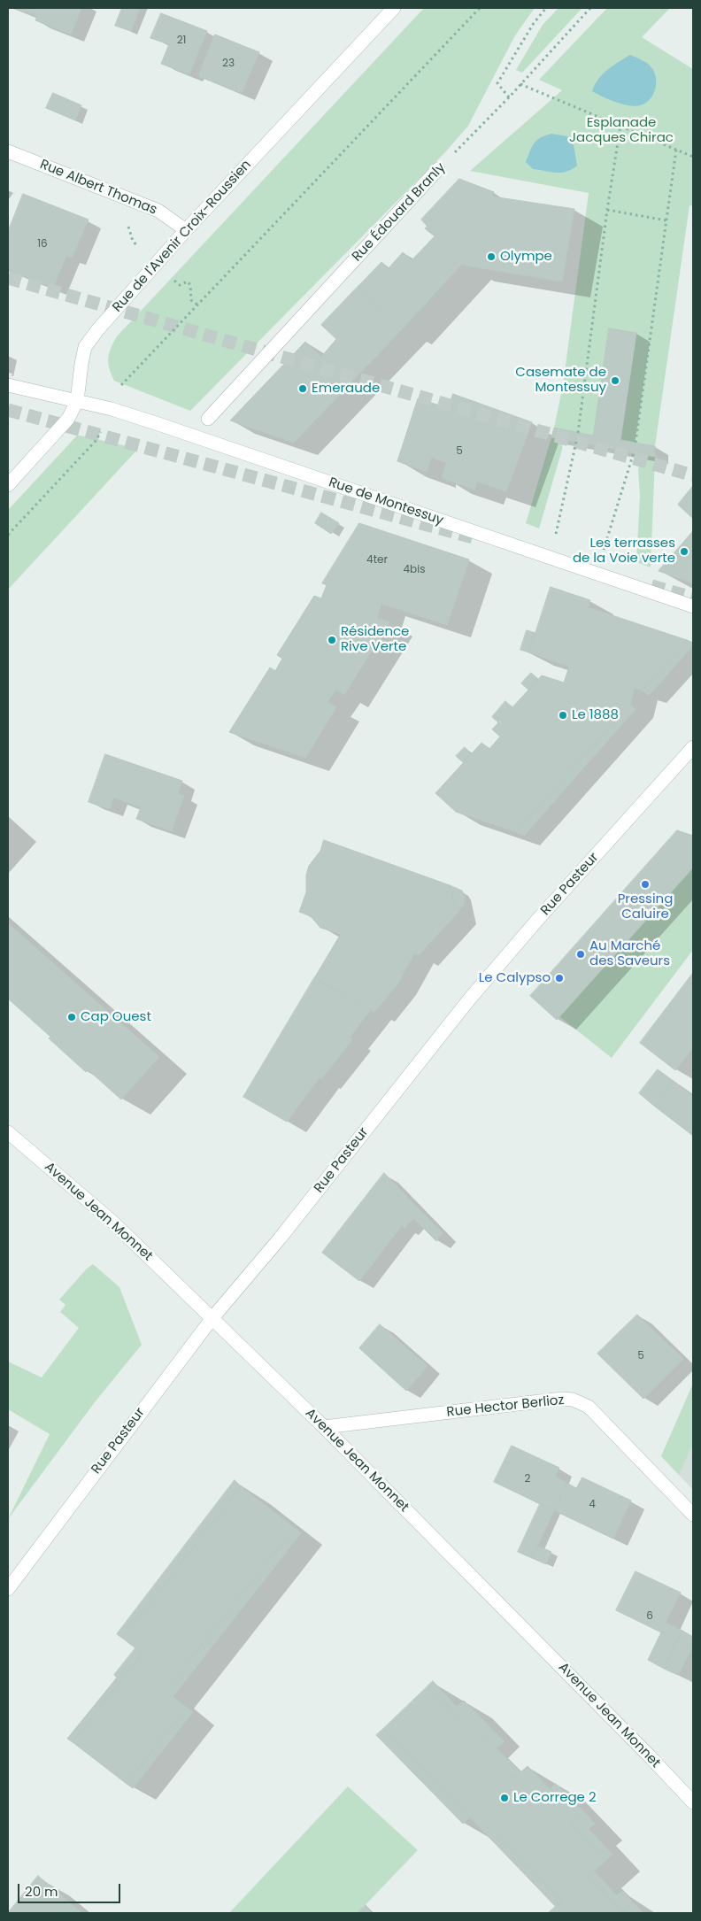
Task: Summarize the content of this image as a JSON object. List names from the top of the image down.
{
  "streets": {
    "street": [
      "Rue Albert Thomas",
      "Rue Édouard Branly",
      "Rue de l'Avenir Croix-Roussien",
      "Rue de Montessuy",
      "Rue Pasteur",
      "Avenue Jean Monnet",
      "Rue Hector Berlioz"
    ]
  },
  "crossings": [
    ["Rue Albert Thomas", "Rue de l'Avenir Croix-Roussien"],
    ["Rue de l'Avenir Croix-Roussien", "Rue de Montessuy"],
    ["Rue Pasteur", "Avenue Jean Monnet"],
    ["Avenue Jean Monnet", "Rue Hector Berlioz"]
  ],
  "parks": ["Esplanade Jacques Chirac"],
  "places": [
    "Olympe",
    "Casemate de Montessuy",
    "Emeraude",
    "Les terrasses de la Voie verte",
    "Résidence Rive Verte",
    "Le 1888",
    "Pressing Caluire",
    "Au Marché des Saveurs",
    "Le Calypso",
    "Cap Ouest",
    "Le Correge 2"
  ],
  "house_numbers": [
    "21",
    "23",
    "16",
    "5",
    "4ter",
    "4bis",
    "5",
    "2",
    "4",
    "6"
  ],
  "scale_bar": "20 m"
}
